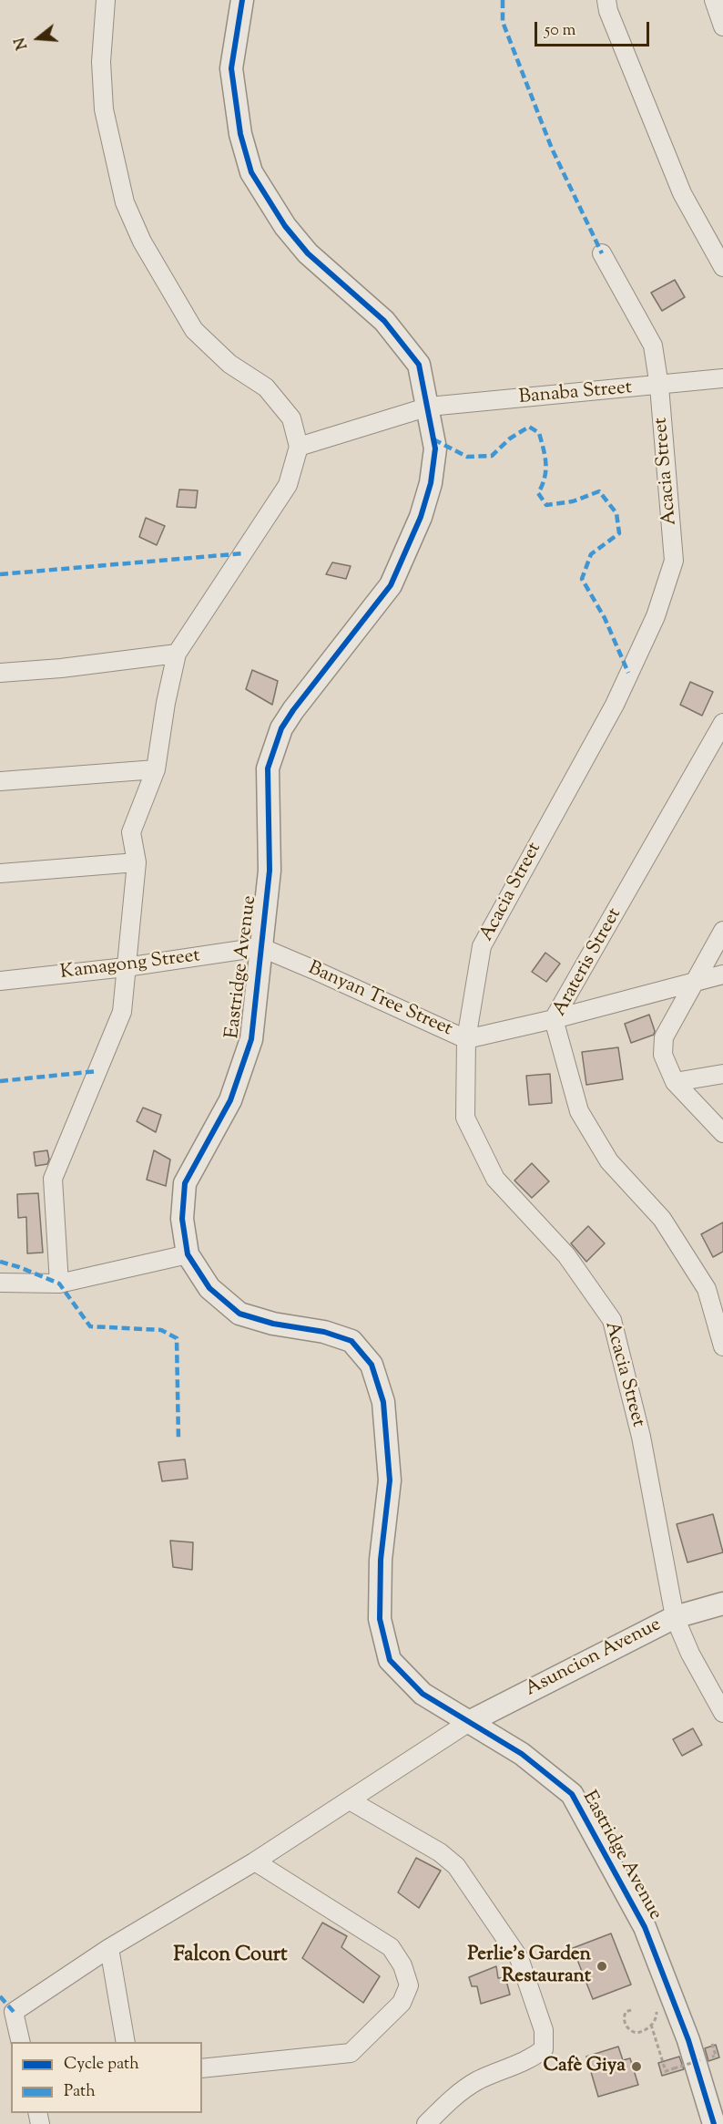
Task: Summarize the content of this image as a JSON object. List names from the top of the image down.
{
  "streets": {
    "street": [
      "Banaba Street",
      "Acacia Street",
      "Arateris Street",
      "Kamagong Street",
      "Eastridge Avenue",
      "Banyan Tree Street",
      "Asuncion Avenue"
    ]
  },
  "crossings": [
    ["Banaba Street", "Acacia Street"],
    ["Banaba Street", "Eastridge Avenue"],
    ["Acacia Street", "Banyan Tree Street"],
    ["Acacia Street", "Asuncion Avenue"],
    ["Arateris Street", "Banyan Tree Street"],
    ["Kamagong Street", "Eastridge Avenue"],
    ["Kamagong Street", "Banyan Tree Street"],
    ["Eastridge Avenue", "Banyan Tree Street"],
    ["Eastridge Avenue", "Asuncion Avenue"]
  ],
  "districts": ["Falcon Court"],
  "places": ["Perlie's Garden Restaurant", "Cafè Giya"],
  "legend": ["Cycle path", "Path"],
  "scale_bar": "50 m",
  "north": "left"
}
